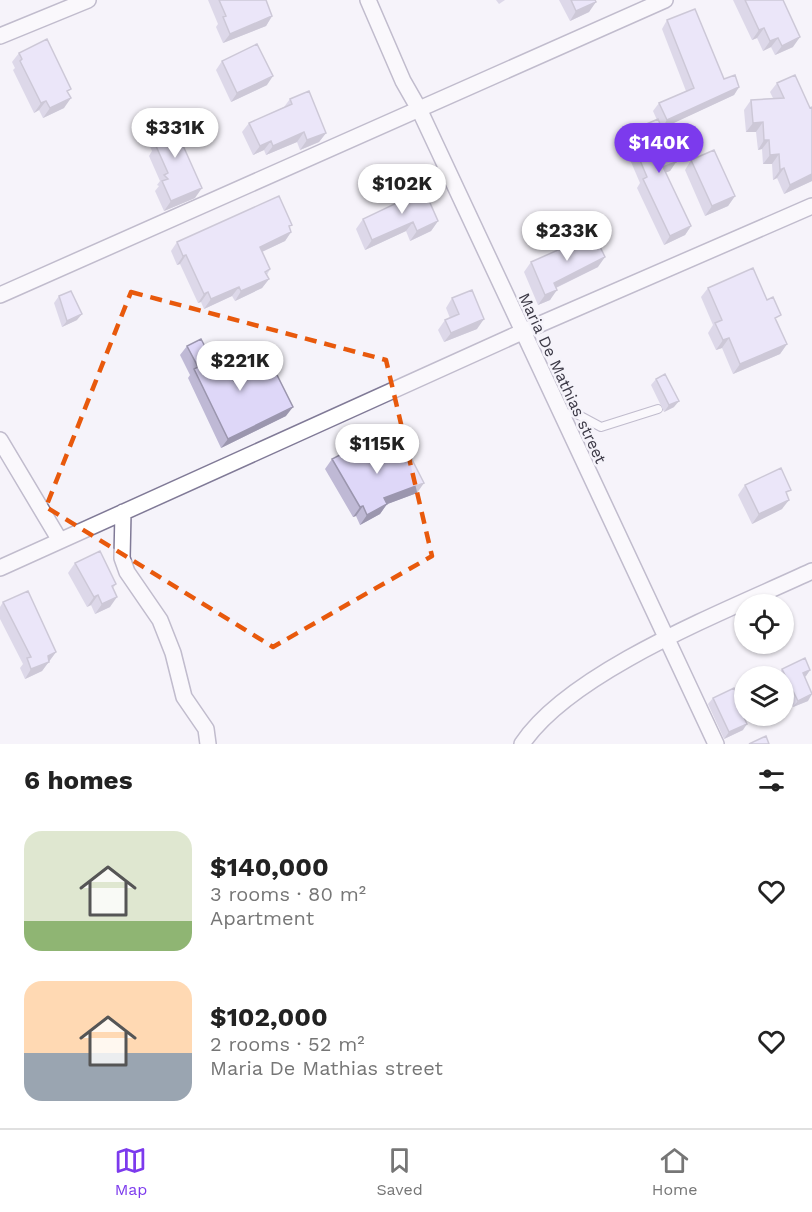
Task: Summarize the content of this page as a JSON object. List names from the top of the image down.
{
  "streets": {
    "street": ["Maria De Mathias street"]
  },
  "page": {
    "price": [
      "$331K",
      "$140K",
      "$102K",
      "$233K",
      "$221K",
      "$115K"
    ],
    "heading": "6 homes",
    "list": [
      {
        "name": "$140,000",
        "note": "3 rooms · 80 m² · Apartment"
      },
      {
        "name": "$102,000",
        "note": "2 rooms · 52 m² · Maria De Mathias street"
      }
    ],
    "tabs": ["Map", "Saved", "Home"]
  }
}
